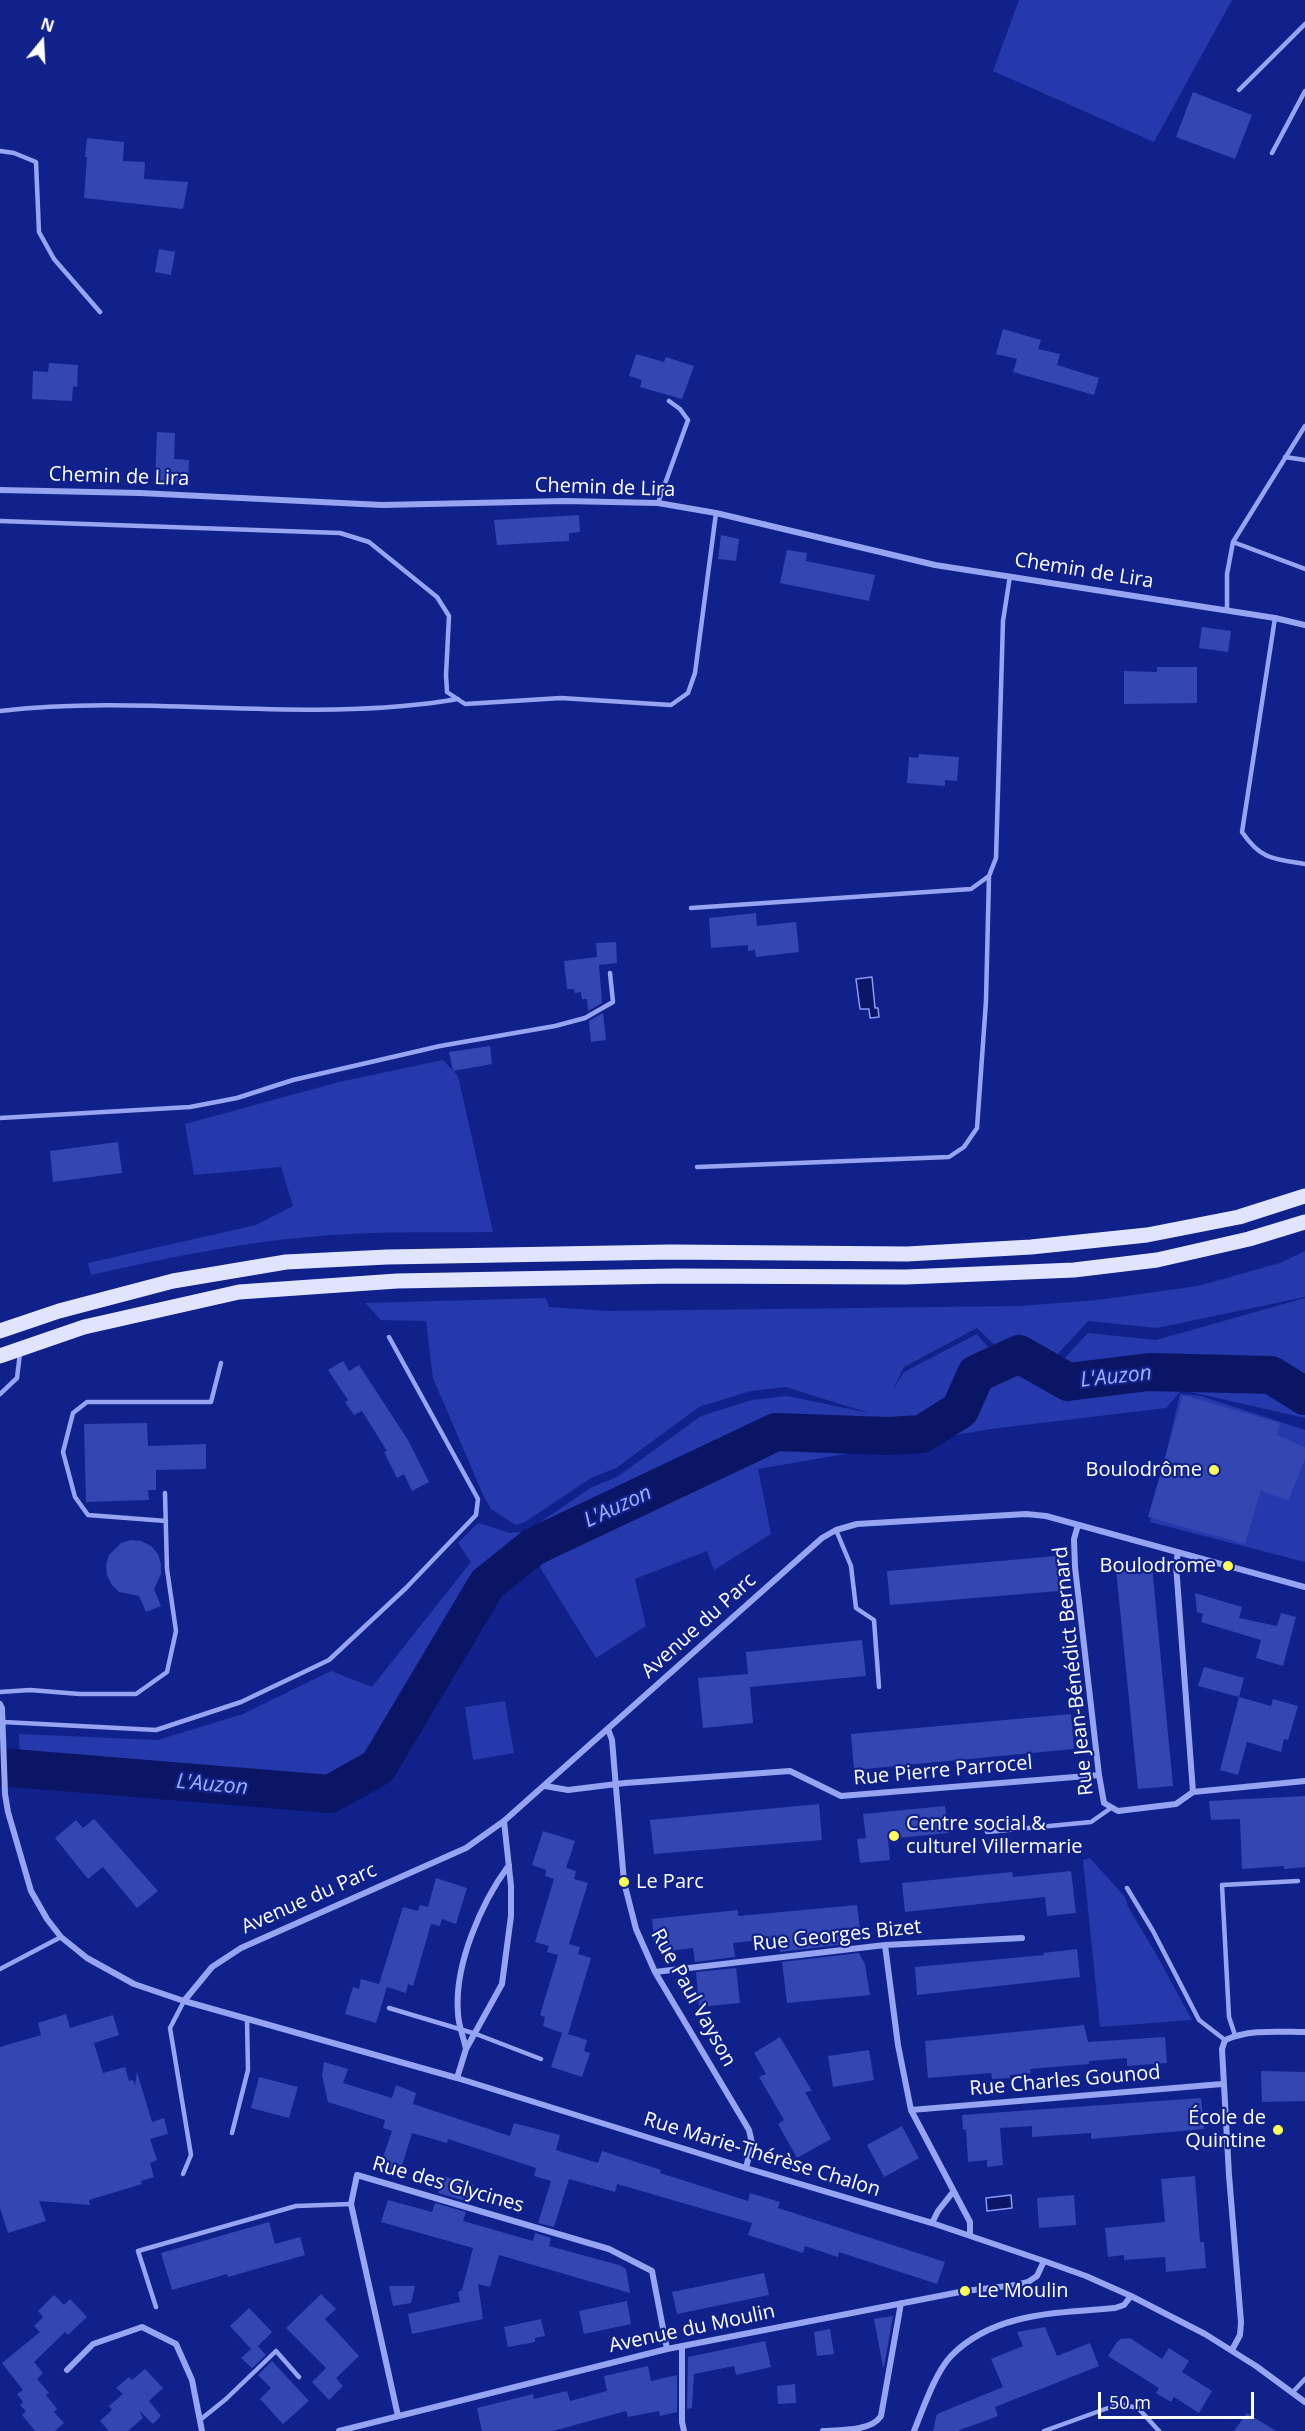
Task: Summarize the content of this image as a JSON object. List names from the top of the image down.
{
  "streets": {
    "street": [
      "Chemin de Lira",
      "Avenue du Parc",
      "Rue Jean-Bénédict Bernard",
      "Rue Pierre Parrocel",
      "Rue Georges Bizet",
      "Rue Paul Vayson",
      "Rue Charles Gounod",
      "Rue Marie-Thérèse Chalon",
      "Rue des Glycines",
      "Avenue du Moulin"
    ]
  },
  "crossings": [
    ["Avenue du Parc", "Rue Jean-Bénédict Bernard"],
    ["Avenue du Parc", "Rue Pierre Parrocel"],
    ["Avenue du Parc", "Rue Paul Vayson"],
    ["Avenue du Parc", "Rue Marie-Thérèse Chalon"],
    ["Rue Jean-Bénédict Bernard", "Rue Pierre Parrocel"],
    ["Rue Pierre Parrocel", "Rue Paul Vayson"],
    ["Rue Georges Bizet", "Rue Paul Vayson"],
    ["Rue Paul Vayson", "Rue Marie-Thérèse Chalon"],
    ["Rue Marie-Thérèse Chalon", "Avenue du Moulin"],
    ["Rue des Glycines", "Avenue du Moulin"]
  ],
  "water": ["L'Auzon"],
  "places": [
    "Boulodrôme",
    "Boulodrome",
    "Centre social & culturel Villermarie",
    "Le Parc",
    "École de Quintine",
    "Le Moulin"
  ],
  "scale_bar": "50 m",
  "north": "top"
}
